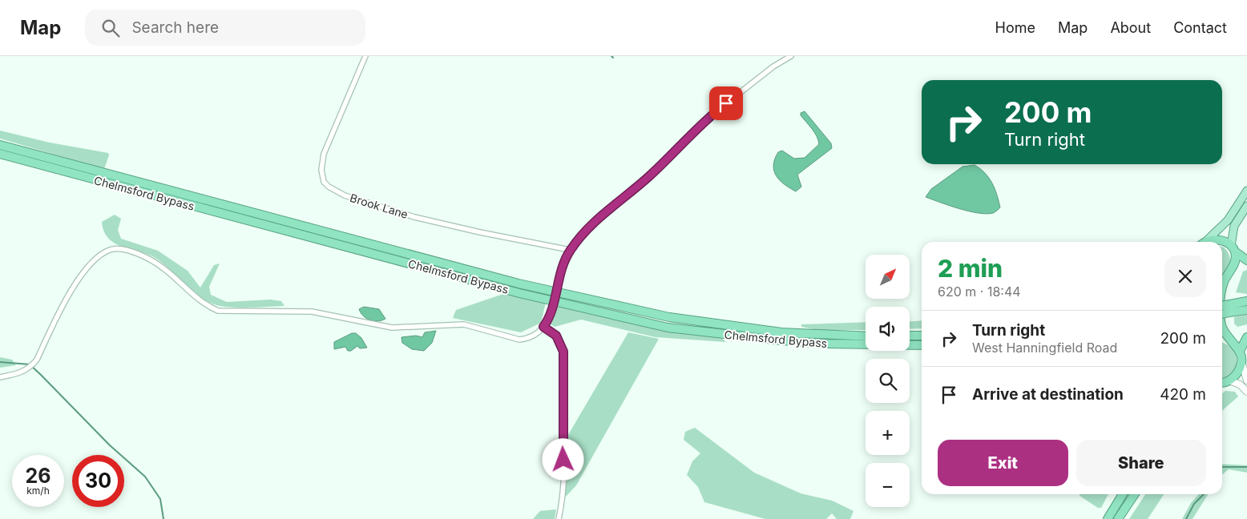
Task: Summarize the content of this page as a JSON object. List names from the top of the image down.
{
  "streets": {
    "highway": ["Chelmsford Bypass"],
    "street": ["Brook Lane"]
  },
  "north": "top right",
  "page": {
    "header": "Map",
    "search": "Search here",
    "nav": [
      "Home",
      "Map",
      "About",
      "Contact"
    ],
    "turn": ["200 m", "Turn right"],
    "heading": ["2 min", "620 m · 18:44"],
    "map_buttons": ["+", "−"],
    "list": [
      {
        "name": "Turn right",
        "note": "West Hanningfield Road",
        "value": "200 m"
      },
      {
        "name": "Arrive at destination",
        "value": "420 m"
      }
    ],
    "buttons": ["Exit", "Share"],
    "speed": "26 km/h",
    "limit": "30"
  }
}
